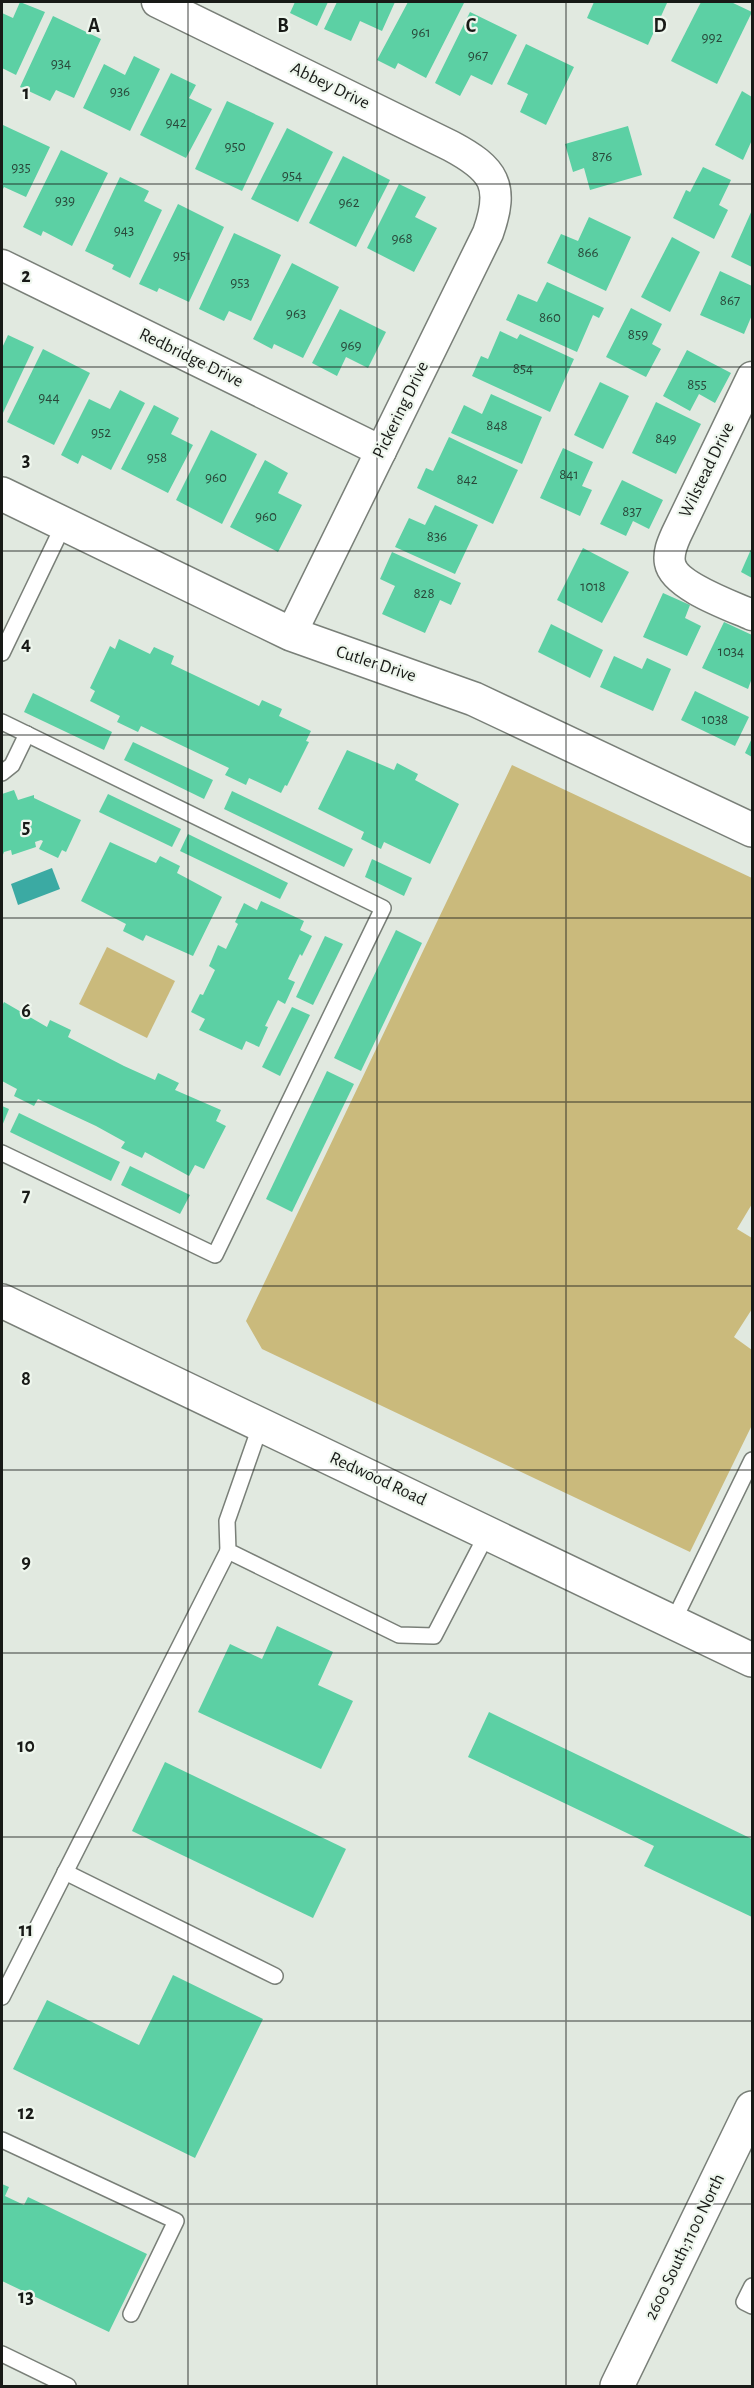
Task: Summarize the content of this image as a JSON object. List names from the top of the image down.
{
  "streets": {
    "main road": ["Cutler Drive", "Redwood Road", "2600 South;1100 North"],
    "street": [
      "Abbey Drive",
      "Redbridge Drive",
      "Pickering Drive",
      "Wilstead Drive"
    ]
  },
  "crossings": [
    ["Abbey Drive", "Pickering Drive"],
    ["Redbridge Drive", "Pickering Drive"],
    ["Pickering Drive", "Cutler Drive"]
  ],
  "house_numbers": [
    "961",
    "992",
    "967",
    "934",
    "936",
    "942",
    "950",
    "876",
    "935",
    "954",
    "939",
    "962",
    "943",
    "968",
    "866",
    "951",
    "953",
    "867",
    "963",
    "860",
    "859",
    "969",
    "854",
    "855",
    "944",
    "848",
    "952",
    "849",
    "958",
    "841",
    "960",
    "842",
    "837",
    "960",
    "836",
    "1018",
    "828",
    "1034",
    "1038"
  ],
  "grid": {
    "columns": [
      "A",
      "B",
      "C",
      "D"
    ],
    "rows": [
      "1",
      "2",
      "3",
      "4",
      "5",
      "6",
      "7",
      "8",
      "9",
      "10",
      "11",
      "12",
      "13"
    ]
  }
}
